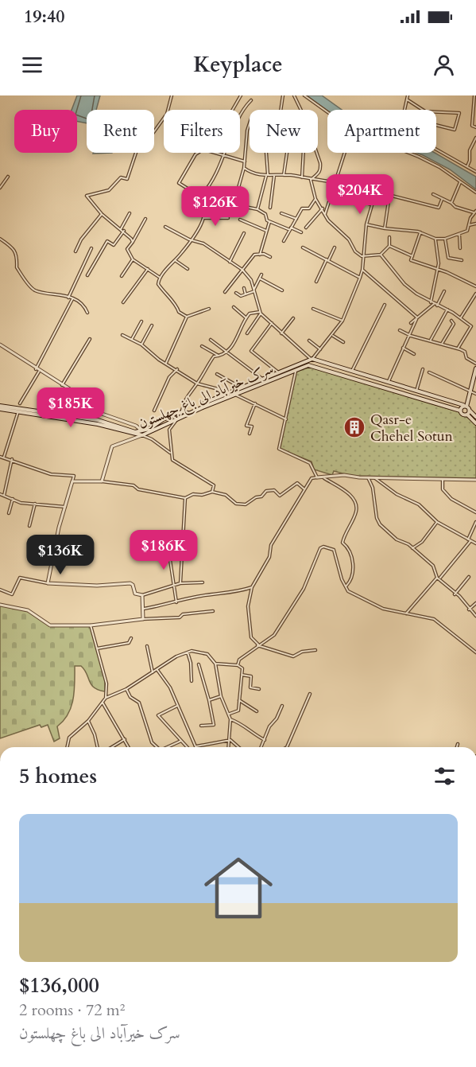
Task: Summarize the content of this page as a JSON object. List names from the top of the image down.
{
  "streets": {
    "main road": ["سرک خیرآباد الی باغ چهلستون"]
  },
  "places": {
    "building": ["Qasr-e Chehel Sotun"]
  },
  "page": {
    "status": "19:40",
    "header": "Keyplace",
    "chip": [
      "Buy",
      "Rent",
      "Filters",
      "New",
      "Apartment"
    ],
    "price": [
      "$204K",
      "$126K",
      "$185K",
      "$186K",
      "$136K"
    ],
    "heading": "5 homes",
    "list": [
      {
        "name": "$136,000",
        "note": "2 rooms · 72 m² · سرک خیرآباد الی باغ چهلستون"
      }
    ]
  }
}
